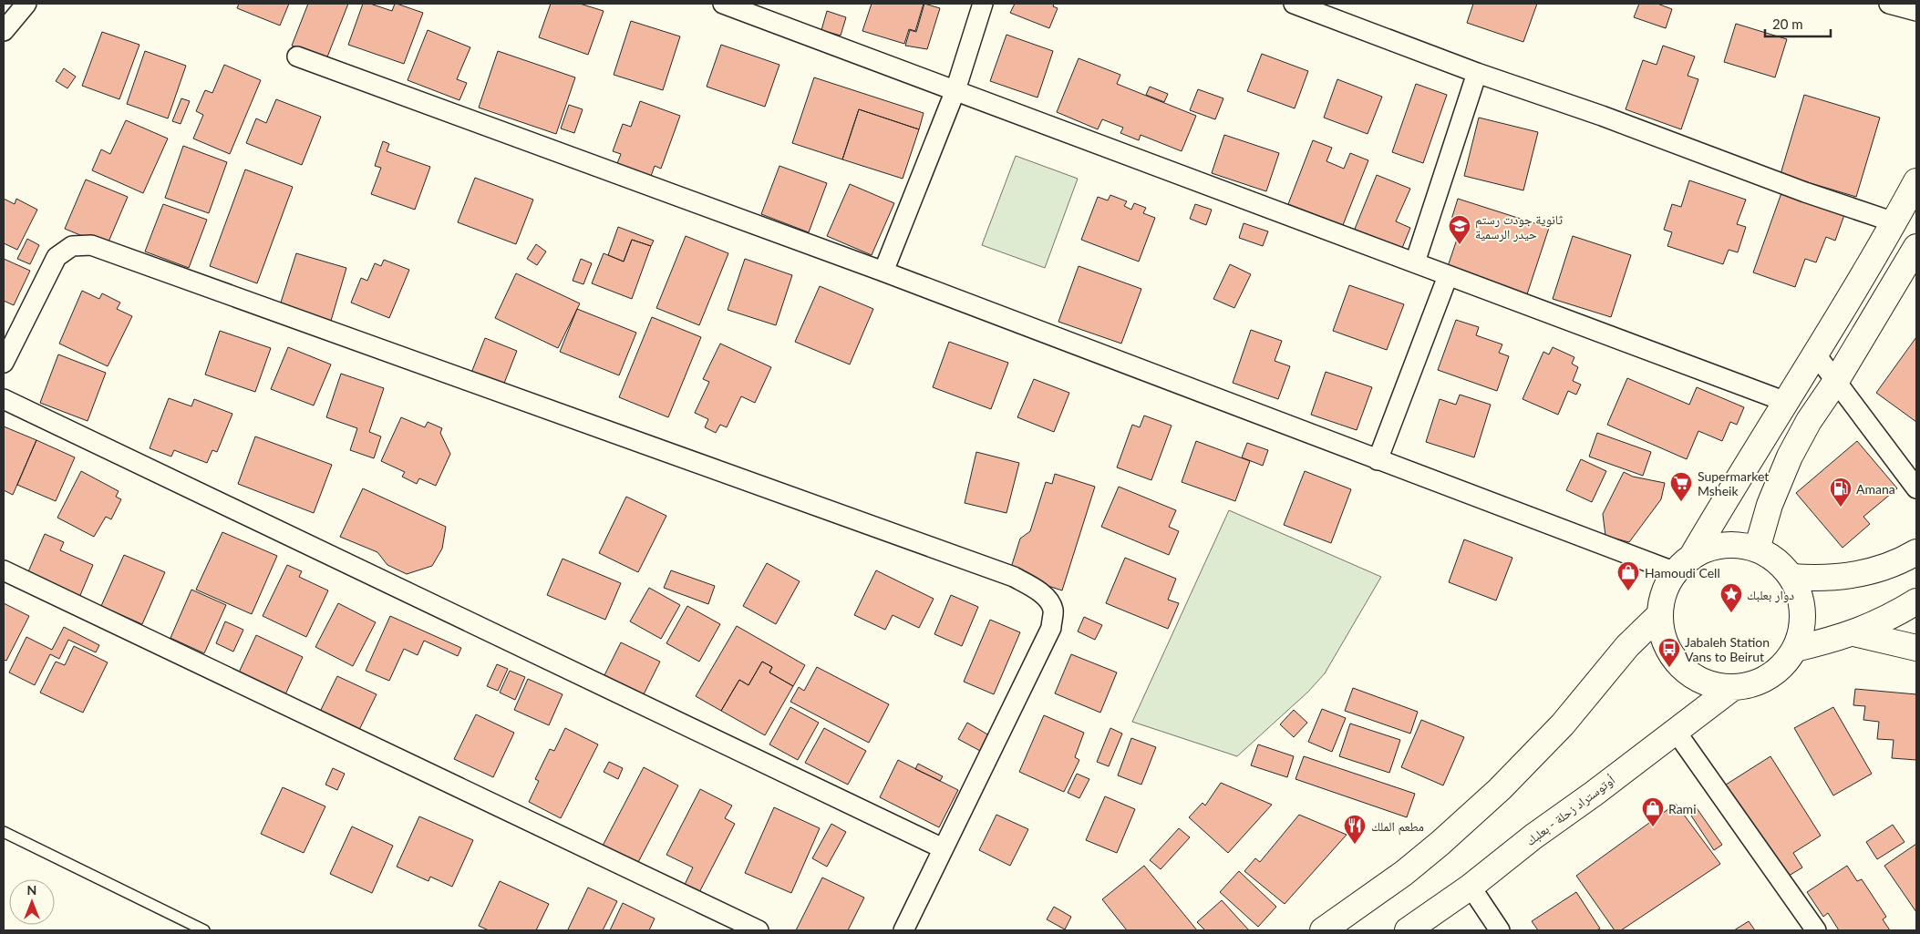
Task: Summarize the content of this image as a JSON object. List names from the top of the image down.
{
  "streets": {
    "main road": ["أوتوستراد زحلة - بعلبك"]
  },
  "places": {
    "school or university": ["ثانوية جودت رستم حيدر الرسمية"],
    "supermarket": ["Supermarket Msheik"],
    "fuel station": ["Amana"],
    "shop": ["Hamoudi Cell", "Rami"],
    "place": ["دوار بعلبك"],
    "bus stop": ["Jabaleh Station Vans to Beirut"],
    "restaurant": ["مطعم الملك"]
  },
  "scale_bar": "20 m",
  "north": "top"
}
